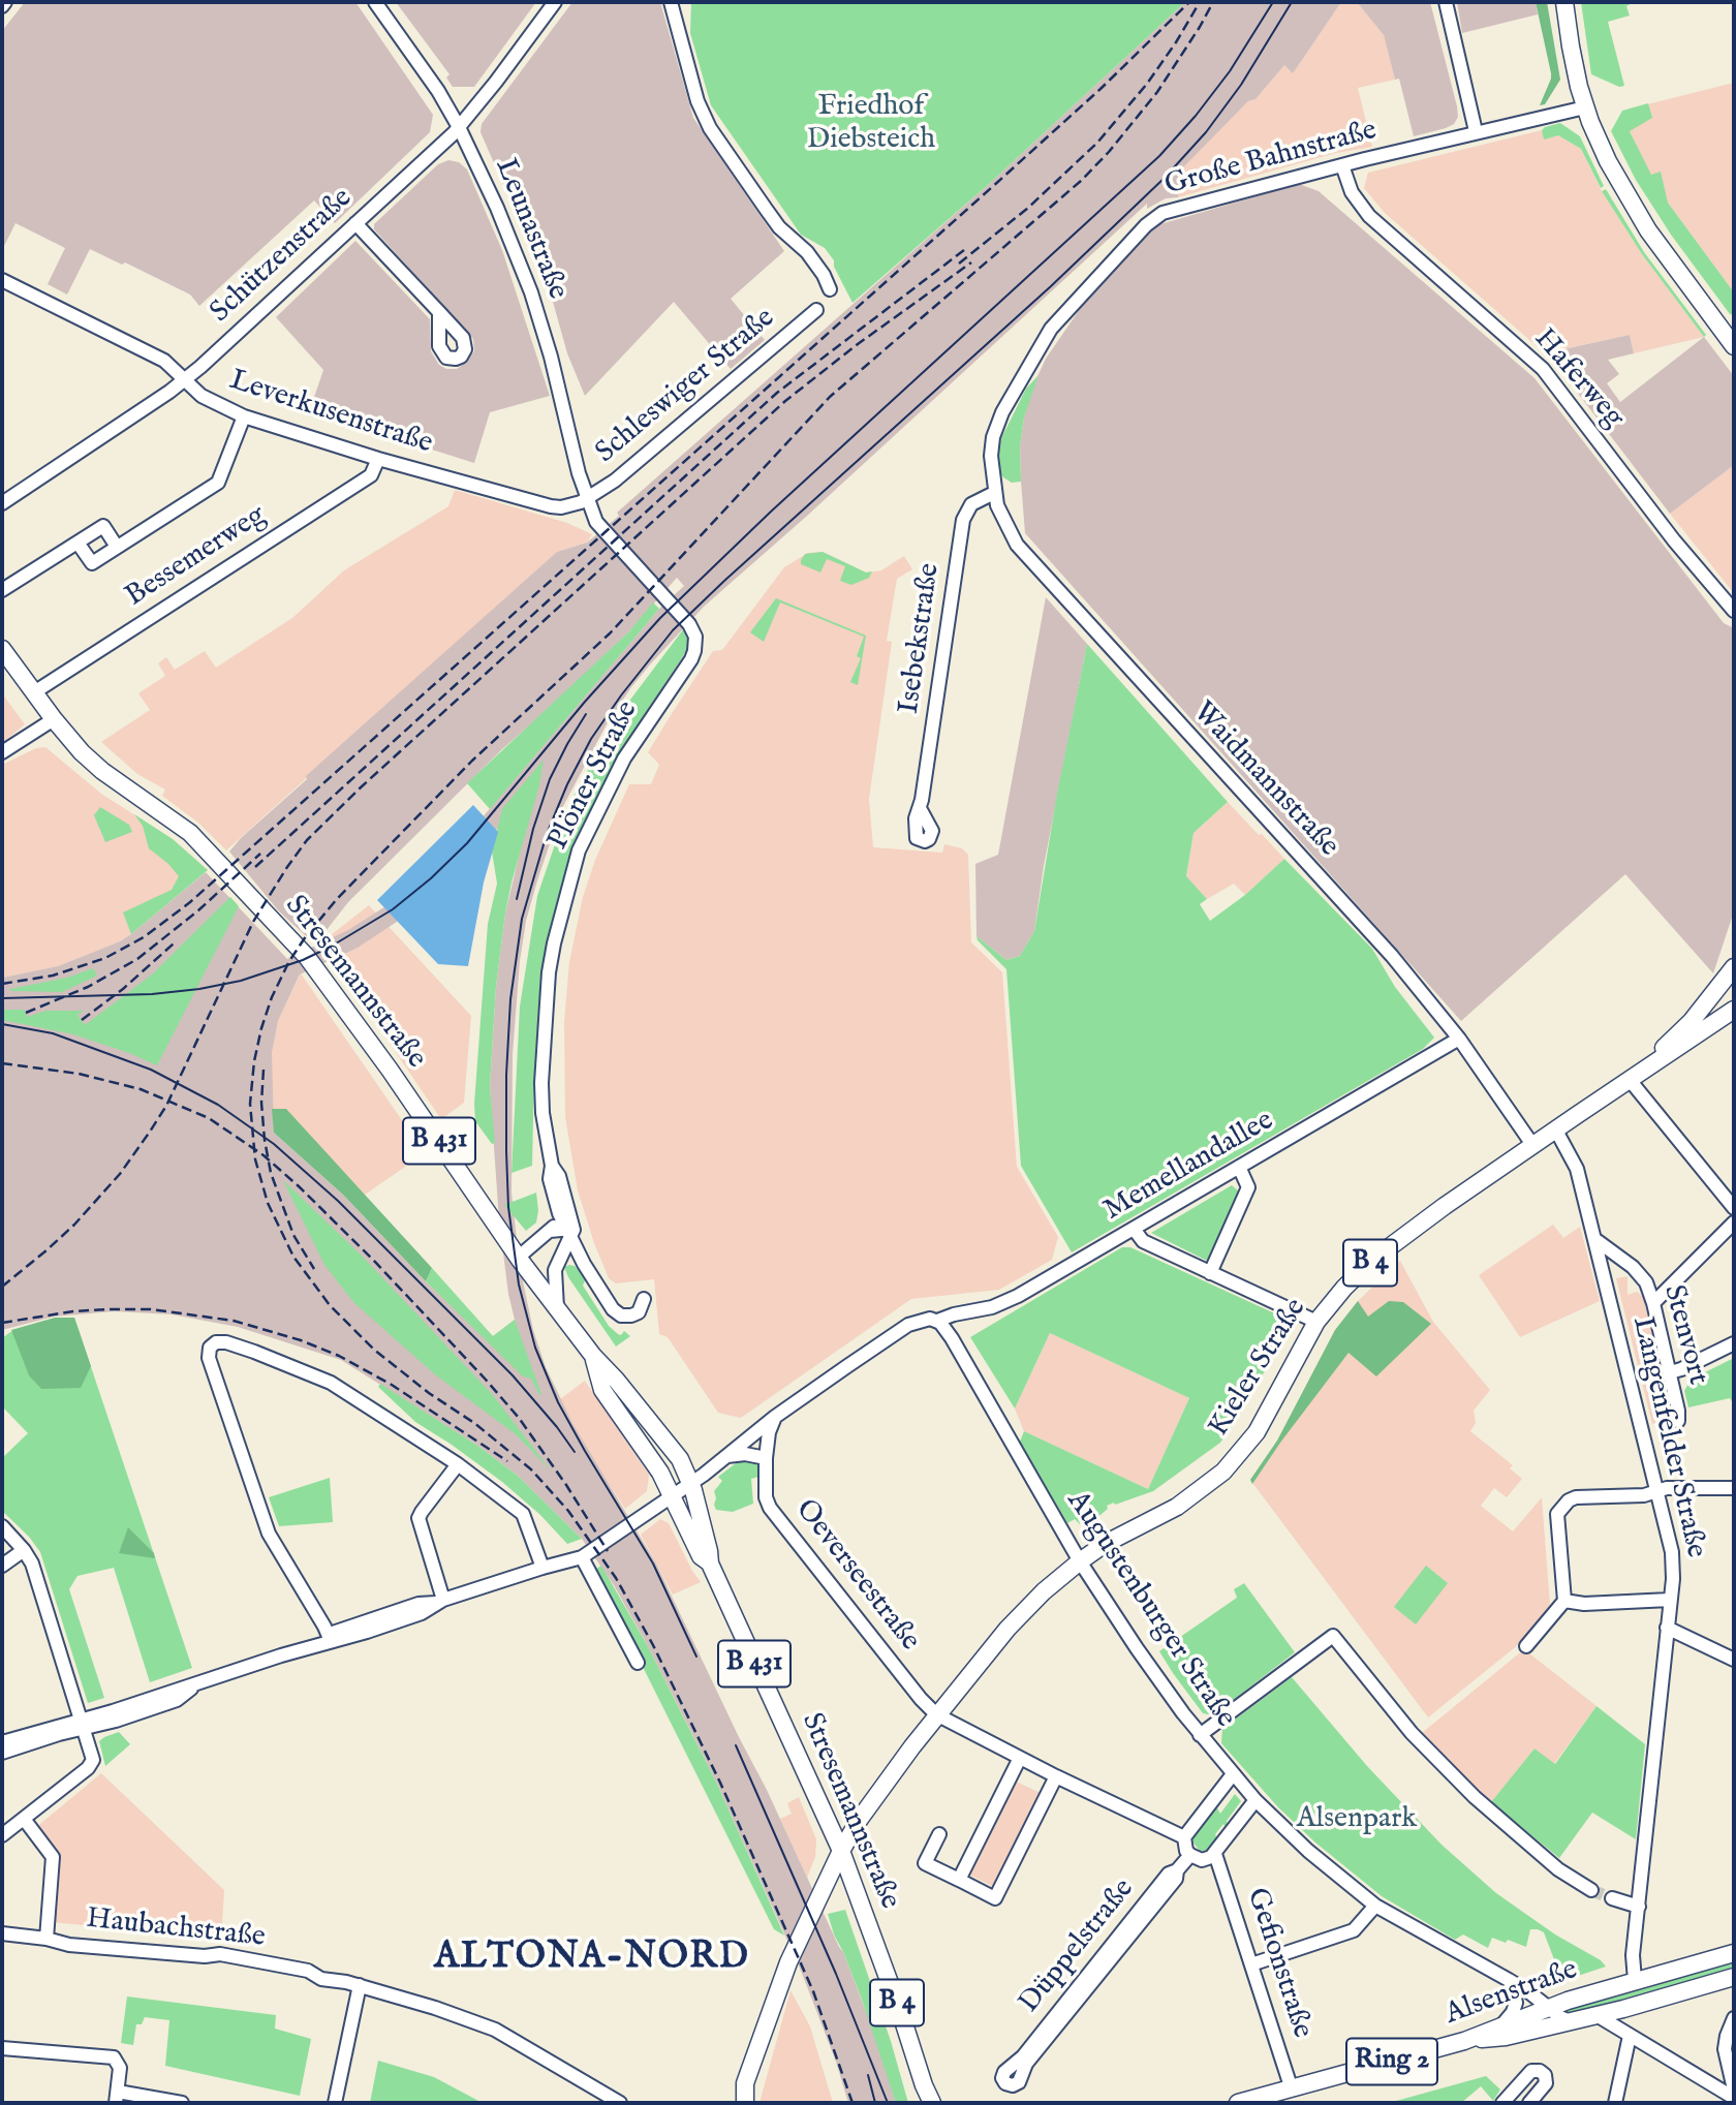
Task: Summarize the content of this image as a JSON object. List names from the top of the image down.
{
  "streets": {
    "main road": [
      "Stresemannstraße",
      "B 431",
      "B 4",
      "Kieler Straße",
      "Alsenstraße",
      "Ring 2"
    ],
    "street": [
      "Große Bahnstraße",
      "Leunastraße",
      "Schützenstraße",
      "Haferweg",
      "Schleswiger Straße",
      "Leverkusenstraße",
      "Bessemerweg",
      "Isebekstraße",
      "Plöner Straße",
      "Waidmannstraße",
      "Memellandallee",
      "Stenvort",
      "Langenfelder Straße",
      "Oeverseestraße",
      "Augustenburger Straße",
      "Haubachstraße",
      "Düppelstraße",
      "Gefionstraße"
    ]
  },
  "crossings": [
    ["Große Bahnstraße", "Haferweg"],
    ["Große Bahnstraße", "Waidmannstraße"],
    ["Leunastraße", "Schützenstraße"],
    ["Leunastraße", "Schleswiger Straße"],
    ["Leunastraße", "Leverkusenstraße"],
    ["Leunastraße", "Plöner Straße"],
    ["Schützenstraße", "Leverkusenstraße"],
    ["Schleswiger Straße", "Leverkusenstraße"],
    ["Schleswiger Straße", "Plöner Straße"],
    ["Leverkusenstraße", "Bessemerweg"],
    ["Leverkusenstraße", "Plöner Straße"],
    ["Bessemerweg", "Stresemannstraße"],
    ["Isebekstraße", "Waidmannstraße"],
    ["Waidmannstraße", "Memellandallee"],
    ["Waidmannstraße", "Kieler Straße"],
    ["Stresemannstraße", "Memellandallee"],
    ["Stresemannstraße", "Kieler Straße"],
    ["Memellandallee", "Oeverseestraße"],
    ["Memellandallee", "Augustenburger Straße"],
    ["Stenvort", "Langenfelder Straße"],
    ["Kieler Straße", "Langenfelder Straße"],
    ["Kieler Straße", "Oeverseestraße"],
    ["Kieler Straße", "Augustenburger Straße"],
    ["Langenfelder Straße", "Alsenstraße"],
    ["Langenfelder Straße", "Ring 2"],
    ["Augustenburger Straße", "Alsenstraße"],
    ["Augustenburger Straße", "Ring 2"],
    ["Gefionstraße", "Alsenstraße"],
    ["Alsenstraße", "Ring 2"]
  ],
  "districts": ["ALTONA-NORD"],
  "parks": ["Friedhof Diebsteich", "Alsenpark"]
}
